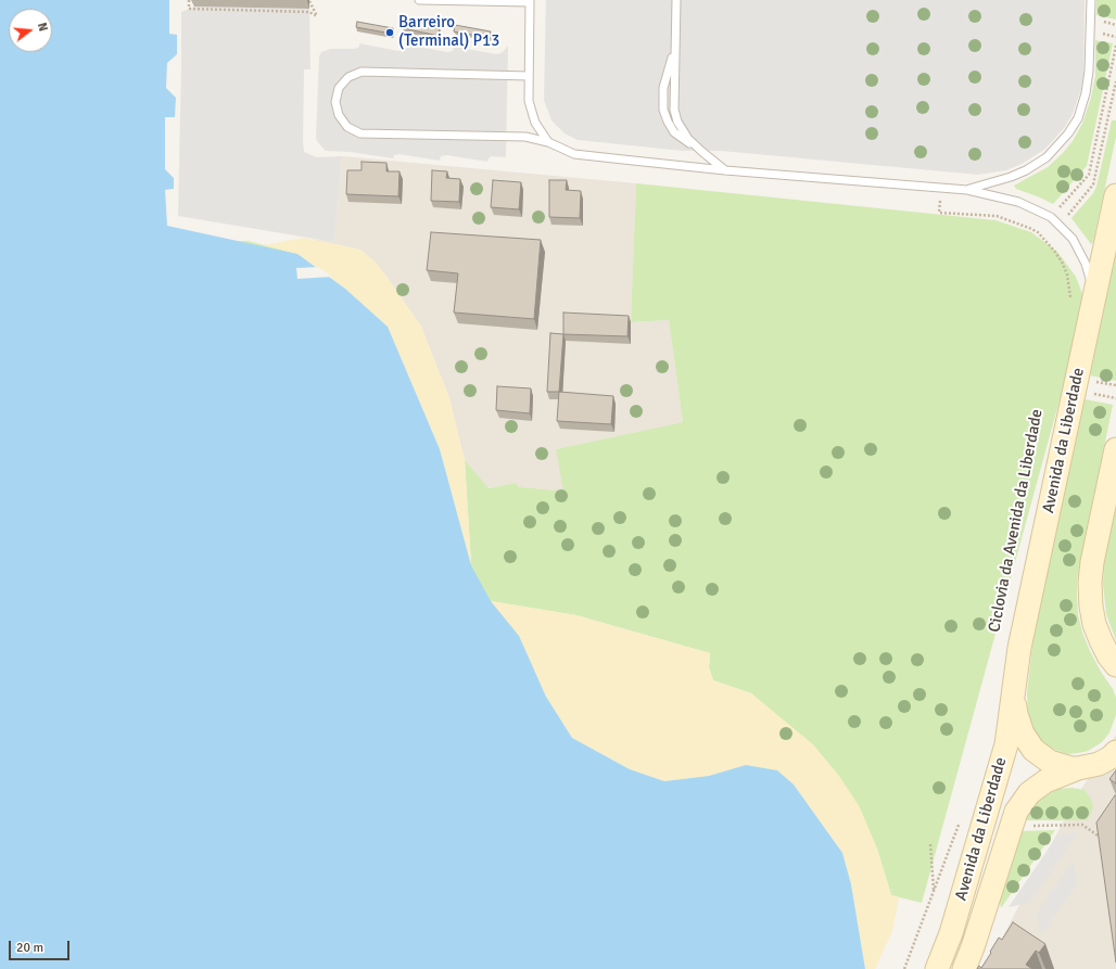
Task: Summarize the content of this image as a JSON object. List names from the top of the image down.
{
  "streets": {
    "main road": ["Avenida da Liberdade"]
  },
  "places": ["Barreiro (Terminal) P13"],
  "scale_bar": "20 m",
  "north": "right"
}
